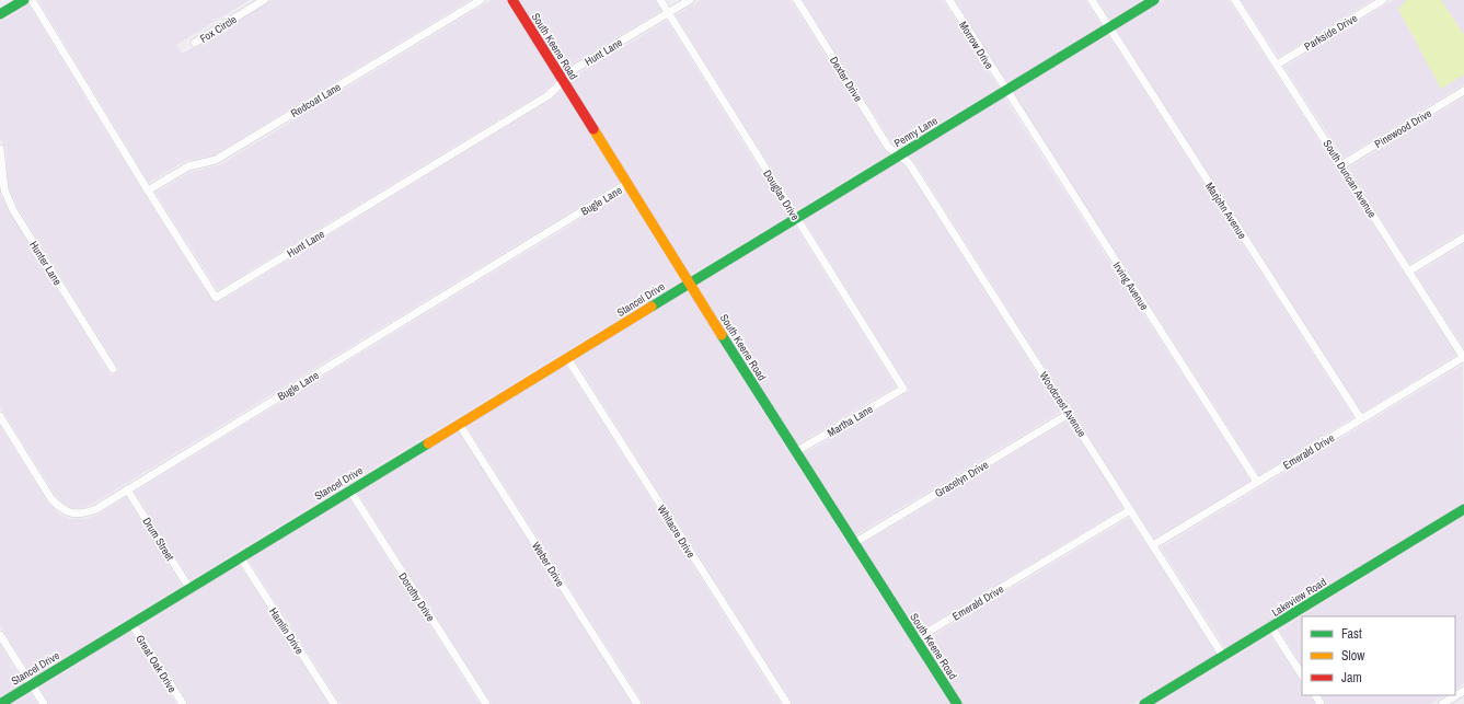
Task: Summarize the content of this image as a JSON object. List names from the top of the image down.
{
  "streets": {
    "street": [
      "Fox Circle",
      "Parkside Drive",
      "Morrow Drive",
      "South Keene Road",
      "Hunt Lane",
      "Dexter Drive",
      "Redcoat Lane",
      "Pinewood Drive",
      "Penny Lane",
      "South Duncan Avenue",
      "Douglas Drive",
      "Bugle Lane",
      "Marjohn Avenue",
      "Hunter Lane",
      "Irving Avenue",
      "Stancel Drive",
      "Woodcrest Avenue",
      "Martha Lane",
      "Emerald Drive",
      "Gracelyn Drive",
      "Whitacre Drive",
      "Drum Street",
      "Weber Drive",
      "Dorothy Drive",
      "Lakeview Road",
      "Hamlin Drive",
      "Great Oak Drive"
    ]
  },
  "crossings": [
    ["Parkside Drive", "South Duncan Avenue"],
    ["Morrow Drive", "Penny Lane"],
    ["Morrow Drive", "Irving Avenue"],
    ["South Keene Road", "Hunt Lane"],
    ["South Keene Road", "Penny Lane"],
    ["South Keene Road", "Bugle Lane"],
    ["South Keene Road", "Stancel Drive"],
    ["South Keene Road", "Martha Lane"],
    ["South Keene Road", "Emerald Drive"],
    ["South Keene Road", "Gracelyn Drive"],
    ["Hunt Lane", "Redcoat Lane"],
    ["Hunt Lane", "Douglas Drive"],
    ["Dexter Drive", "Penny Lane"],
    ["Dexter Drive", "Woodcrest Avenue"],
    ["Pinewood Drive", "South Duncan Avenue"],
    ["Penny Lane", "Douglas Drive"],
    ["Penny Lane", "Marjohn Avenue"],
    ["Penny Lane", "Irving Avenue"],
    ["Penny Lane", "Stancel Drive"],
    ["Penny Lane", "Woodcrest Avenue"],
    ["South Duncan Avenue", "Emerald Drive"],
    ["Douglas Drive", "Martha Lane"],
    ["Bugle Lane", "Drum Street"],
    ["Marjohn Avenue", "Emerald Drive"],
    ["Irving Avenue", "Emerald Drive"],
    ["Stancel Drive", "Whitacre Drive"],
    ["Stancel Drive", "Drum Street"],
    ["Stancel Drive", "Weber Drive"],
    ["Stancel Drive", "Dorothy Drive"],
    ["Stancel Drive", "Hamlin Drive"],
    ["Stancel Drive", "Great Oak Drive"],
    ["Woodcrest Avenue", "Emerald Drive"],
    ["Woodcrest Avenue", "Gracelyn Drive"],
    ["Woodcrest Avenue", "Lakeview Road"]
  ],
  "legend": ["Fast", "Slow", "Jam"]
}
